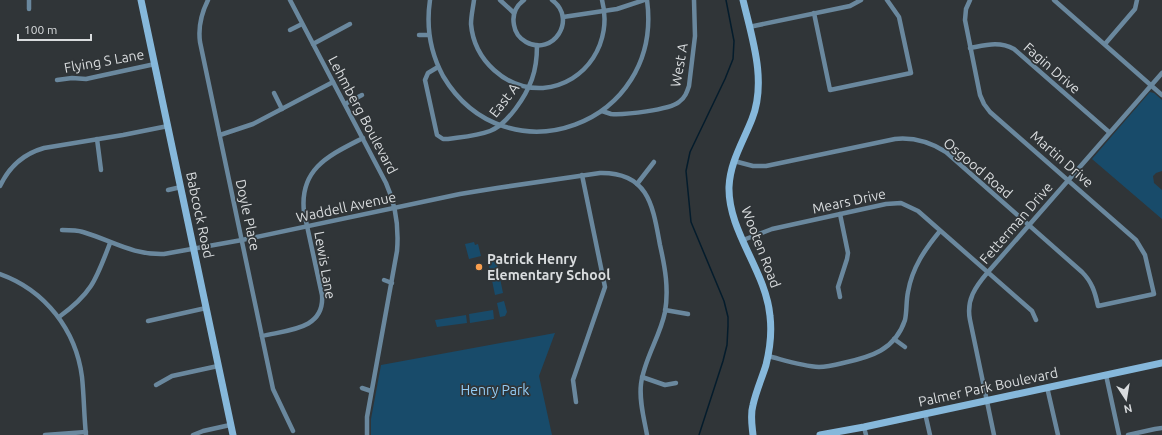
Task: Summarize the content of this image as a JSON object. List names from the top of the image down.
{
  "streets": {
    "street": [
      "Flying S Lane",
      "West A",
      "Fagin Drive",
      "East A",
      "Lehmberg Boulevard",
      "Martin Drive",
      "Osgood Road",
      "Mears Drive",
      "Waddell Avenue",
      "Babcock Road",
      "Doyle Place",
      "Fetterman Drive",
      "Wooten Road",
      "Lewis Lane",
      "Palmer Park Boulevard"
    ]
  },
  "crossings": [
    ["Flying S Lane", "Babcock Road"],
    ["Fagin Drive", "Martin Drive"],
    ["Fagin Drive", "Fetterman Drive"],
    ["Lehmberg Boulevard", "Waddell Avenue"],
    ["Lehmberg Boulevard", "Lewis Lane"],
    ["Martin Drive", "Osgood Road"],
    ["Martin Drive", "Fetterman Drive"],
    ["Osgood Road", "Fetterman Drive"],
    ["Osgood Road", "Wooten Road"],
    ["Mears Drive", "Fetterman Drive"],
    ["Mears Drive", "Wooten Road"],
    ["Waddell Avenue", "Babcock Road"],
    ["Waddell Avenue", "Doyle Place"],
    ["Waddell Avenue", "Lewis Lane"],
    ["Doyle Place", "Lewis Lane"],
    ["Fetterman Drive", "Palmer Park Boulevard"]
  ],
  "parks": ["Henry Park"],
  "places": ["Patrick Henry Elementary School"],
  "scale_bar": "100 m",
  "north": "bottom"
}
